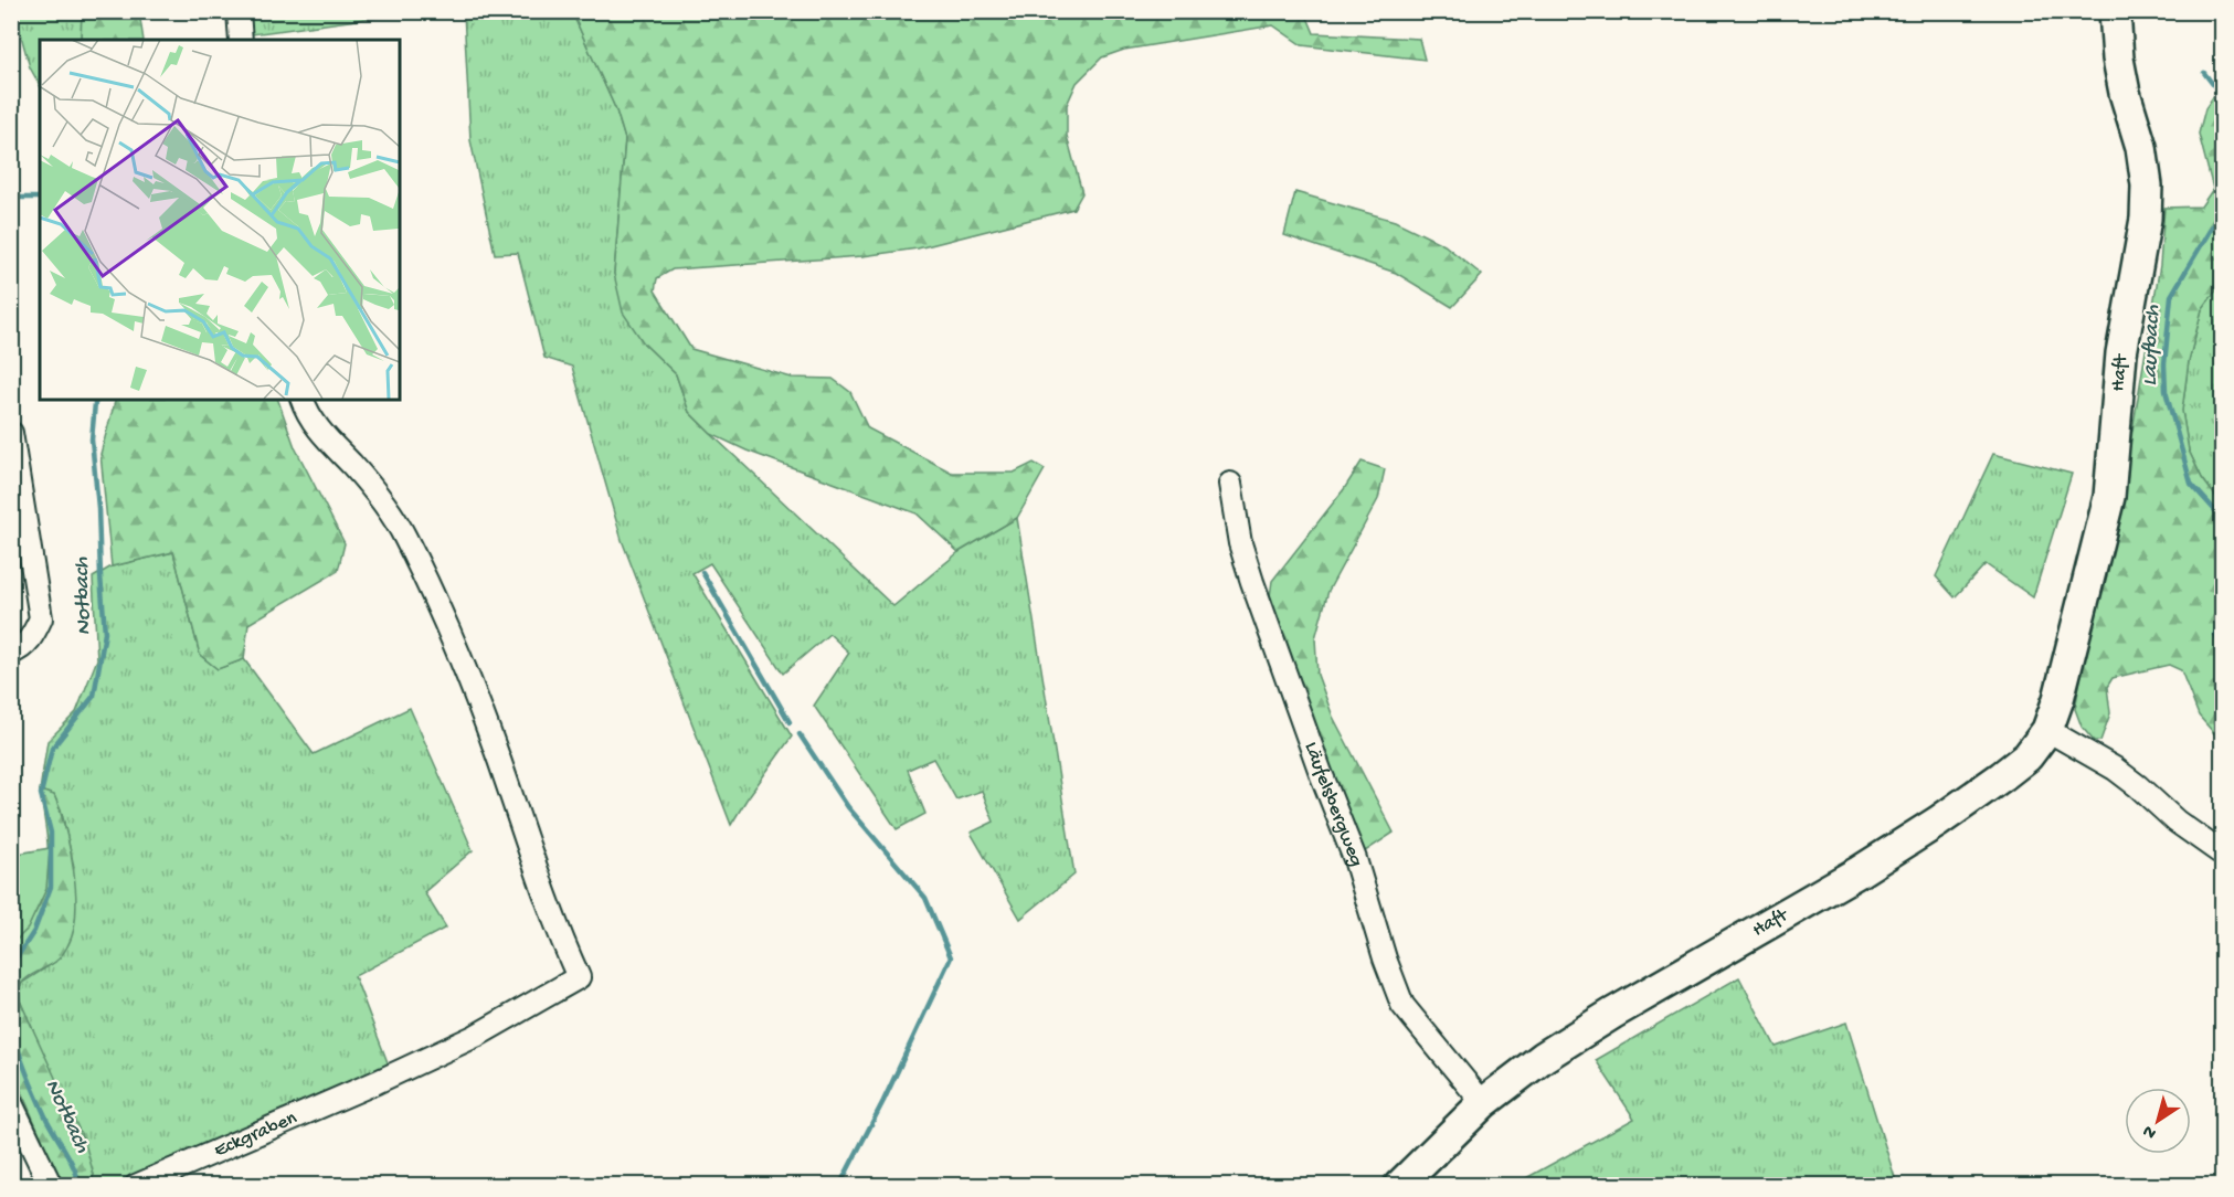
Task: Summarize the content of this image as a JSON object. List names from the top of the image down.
{
  "streets": {
    "main road": ["Haft"],
    "street": ["Läufelsbergweg", "Eckgraben"]
  },
  "crossings": [
    ["Haft", "Läufelsbergweg"]
  ],
  "water": ["Laufbach", "Notbach"],
  "north": "bottom left"
}
